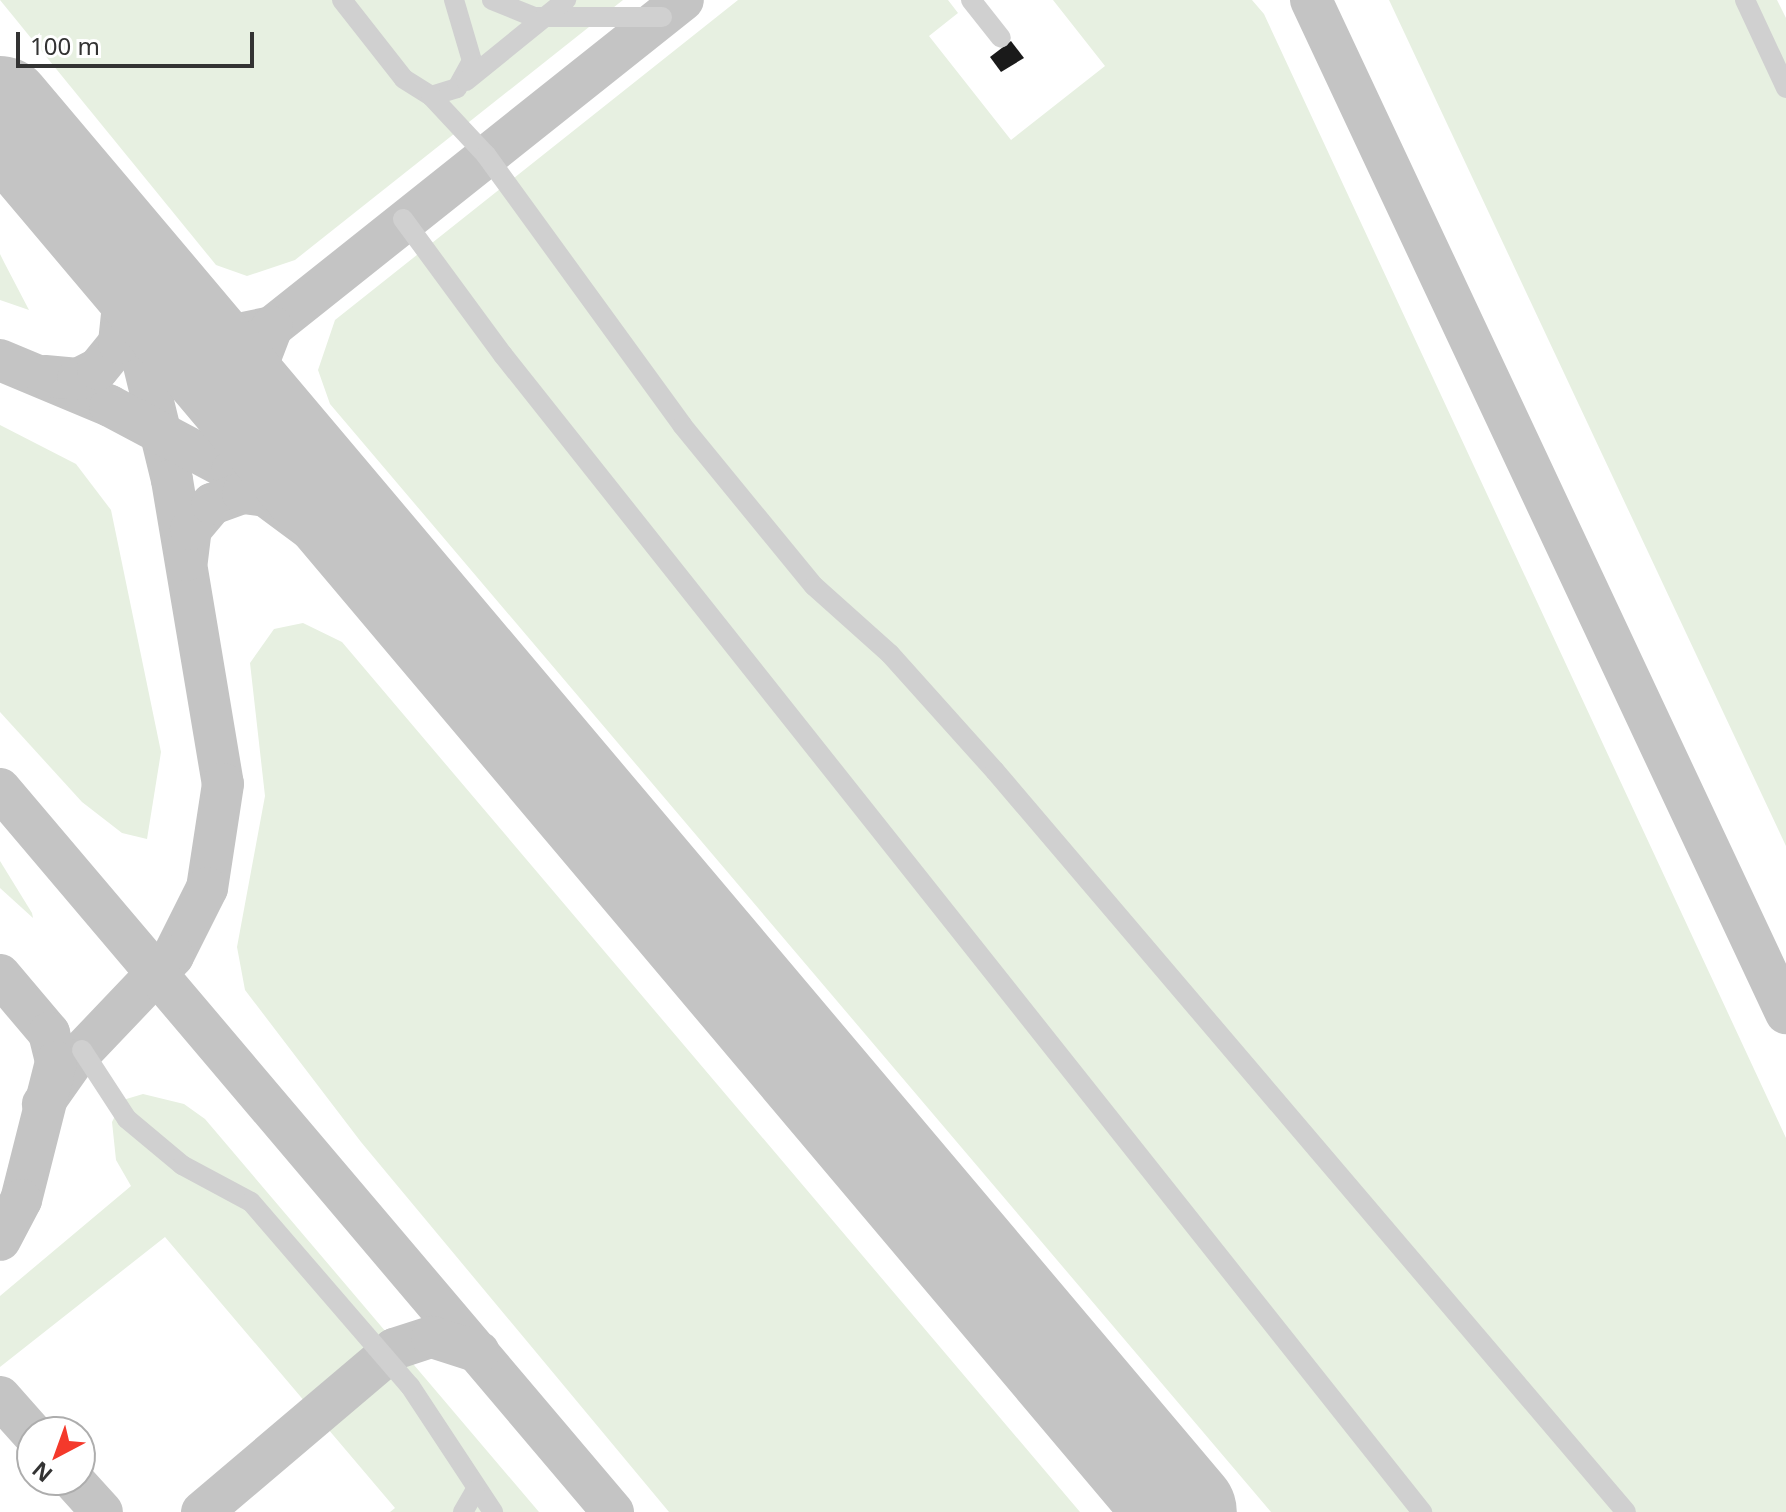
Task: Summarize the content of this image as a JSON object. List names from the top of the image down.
{
  "scale_bar": "100 m",
  "north": "bottom left"
}
